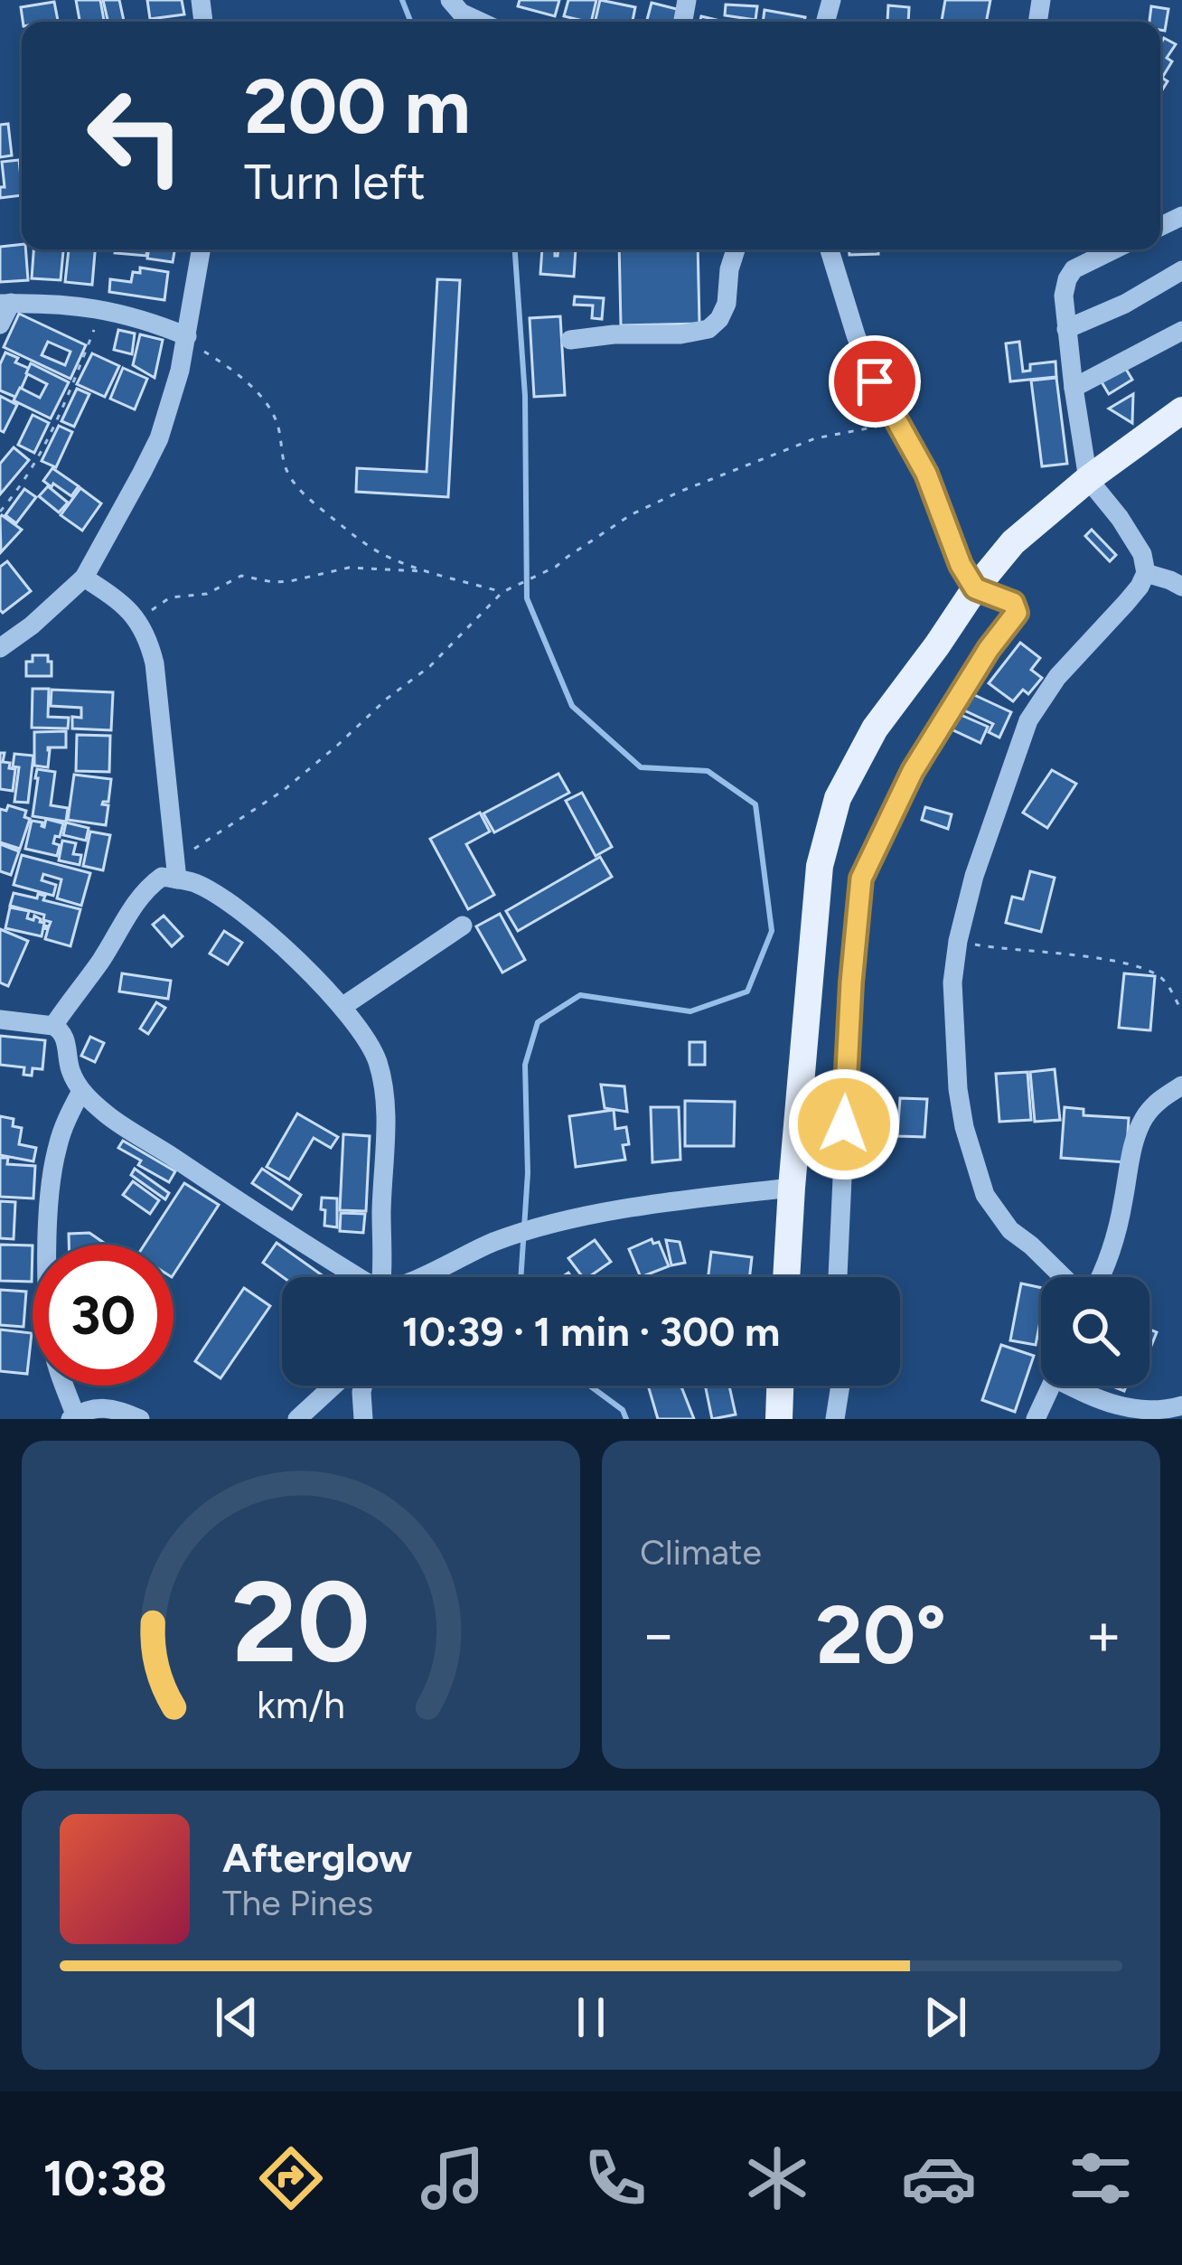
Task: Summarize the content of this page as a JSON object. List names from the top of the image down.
{
  "page": {
    "turn": ["200 m", "Turn left"],
    "limit": "30",
    "trip": "10:39 · 1 min · 300 m",
    "tile": "Climate",
    "heat": ["−", "20°", "+"],
    "song": ["Afterglow", "The Pines"],
    "tabs": "10:38",
    "gauge": ["20", "km/h"]
  }
}
